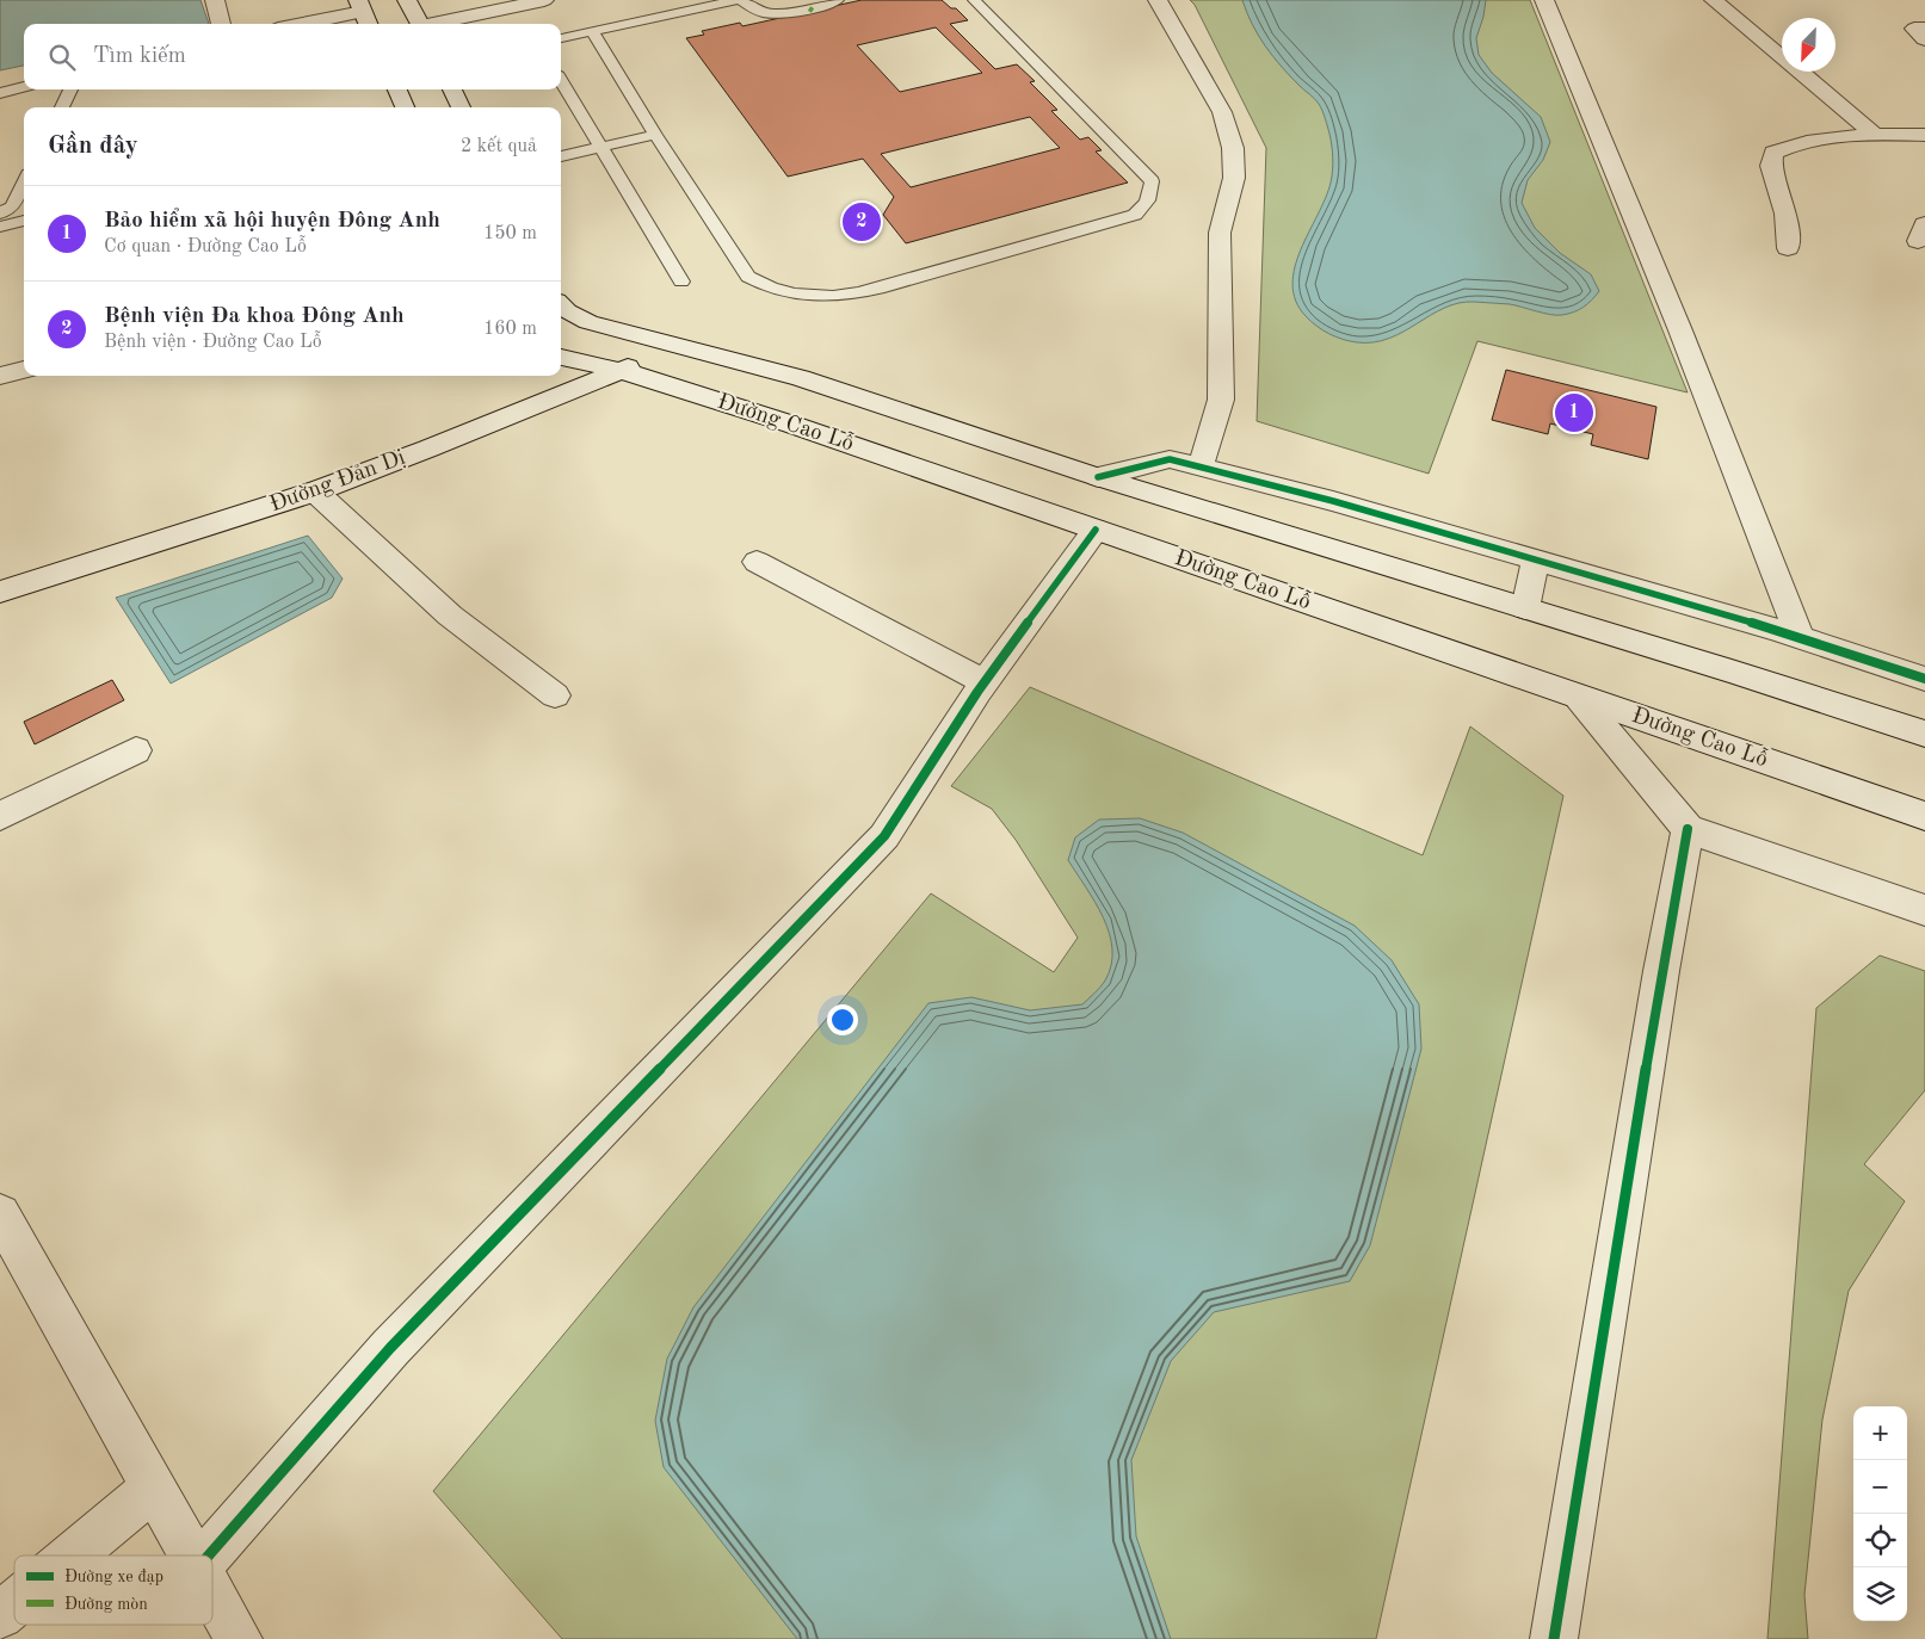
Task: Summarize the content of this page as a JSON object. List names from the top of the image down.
{
  "streets": {
    "street": ["Đường Cao Lỗ", "Đường Đản Dị"]
  },
  "crossings": [
    ["Đường Cao Lỗ", "Đường Đản Dị"]
  ],
  "legend": ["Đường xe đạp", "Đường mòn"],
  "north": "bottom left",
  "page": {
    "search": "Tìm kiếm",
    "heading": ["Gần đây", "2 kết quả"],
    "list": [
      {
        "mark": "1",
        "name": "Bảo hiểm xã hội huyện Đông Anh",
        "note": "Cơ quan · Đường Cao Lỗ",
        "value": "150 m"
      },
      {
        "mark": "2",
        "name": "Bệnh viện Đa khoa Đông Anh",
        "note": "Bệnh viện · Đường Cao Lỗ",
        "value": "160 m"
      }
    ],
    "pins": ["2", "1"],
    "map_buttons": ["+", "−"]
  }
}
